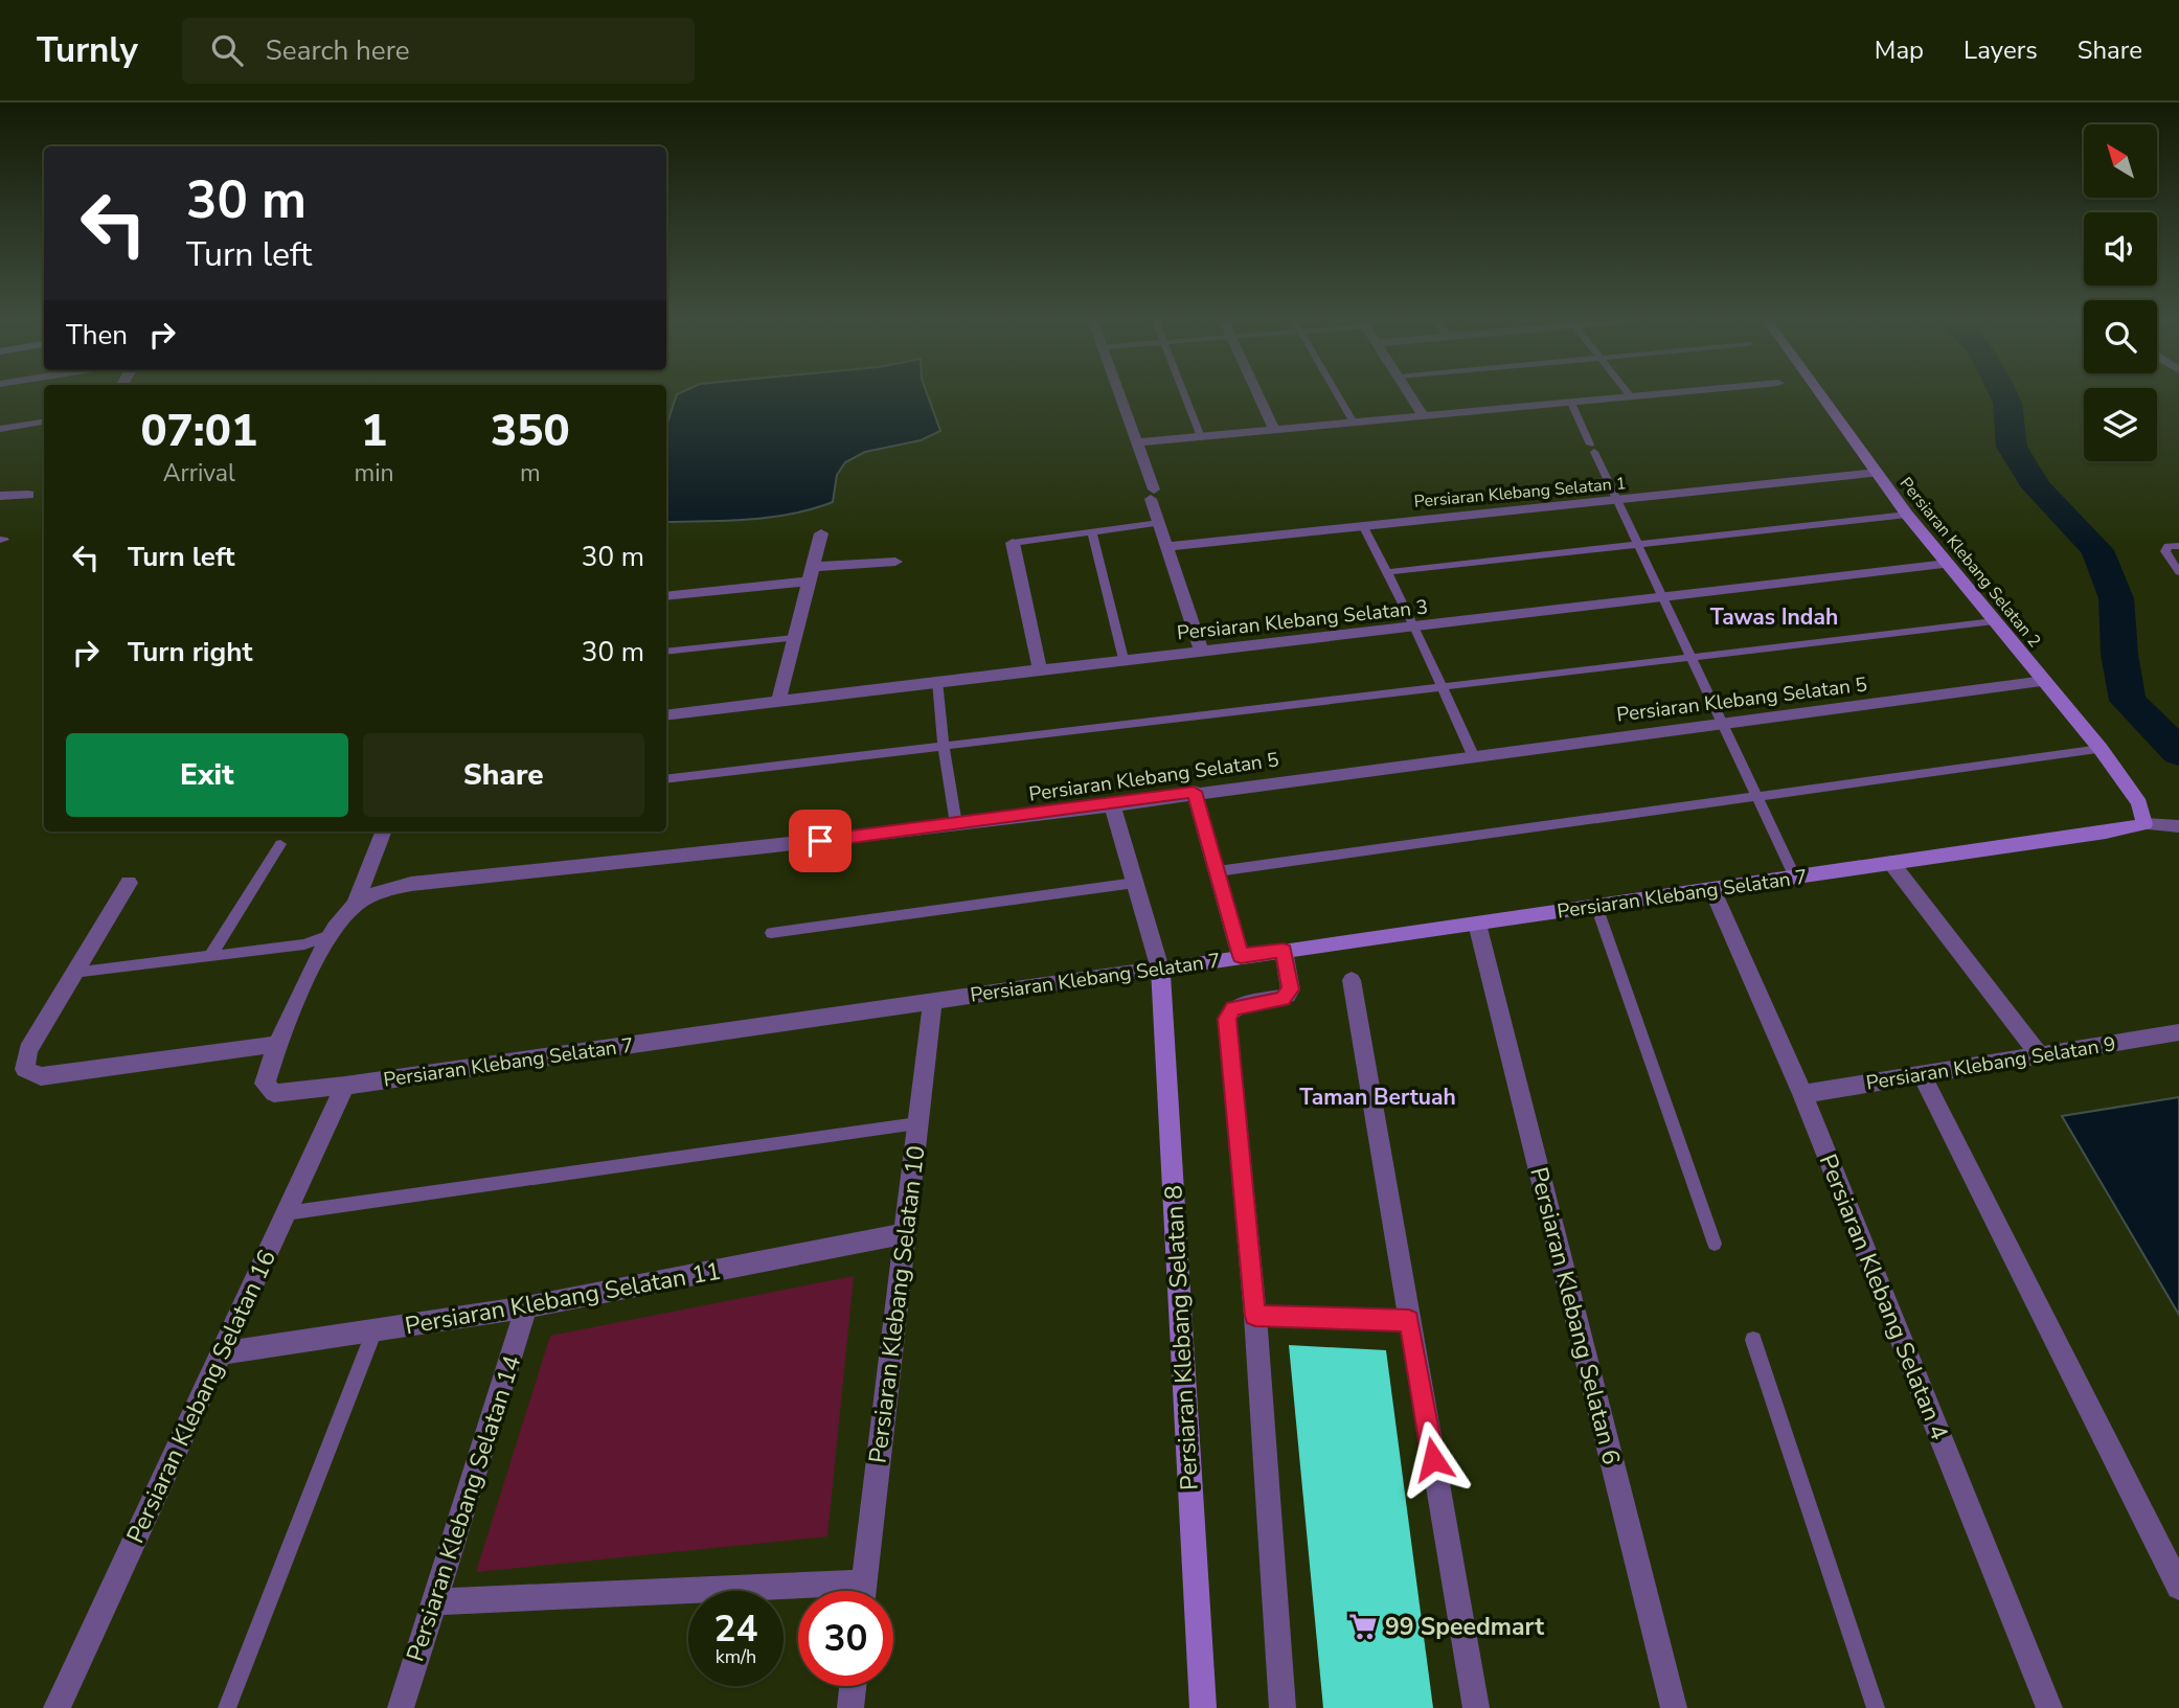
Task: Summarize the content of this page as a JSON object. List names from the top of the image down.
{
  "streets": {
    "street": [
      "Persiaran Klebang Selatan 1",
      "Persiaran Klebang Selatan 2",
      "Persiaran Klebang Selatan 3",
      "Persiaran Klebang Selatan 5",
      "Persiaran Klebang Selatan 7",
      "Persiaran Klebang Selatan 9",
      "Persiaran Klebang Selatan 4",
      "Persiaran Klebang Selatan 11",
      "Persiaran Klebang Selatan 10",
      "Persiaran Klebang Selatan 6",
      "Persiaran Klebang Selatan 8",
      "Persiaran Klebang Selatan 16",
      "Persiaran Klebang Selatan 14"
    ]
  },
  "crossings": [
    ["Persiaran Klebang Selatan 1", "Persiaran Klebang Selatan 2"],
    ["Persiaran Klebang Selatan 2", "Persiaran Klebang Selatan 3"],
    ["Persiaran Klebang Selatan 2", "Persiaran Klebang Selatan 5"],
    ["Persiaran Klebang Selatan 2", "Persiaran Klebang Selatan 7"],
    ["Persiaran Klebang Selatan 5", "Persiaran Klebang Selatan 7"],
    ["Persiaran Klebang Selatan 7", "Persiaran Klebang Selatan 4"],
    ["Persiaran Klebang Selatan 7", "Persiaran Klebang Selatan 10"],
    ["Persiaran Klebang Selatan 7", "Persiaran Klebang Selatan 6"],
    ["Persiaran Klebang Selatan 7", "Persiaran Klebang Selatan 8"],
    ["Persiaran Klebang Selatan 7", "Persiaran Klebang Selatan 16"],
    ["Persiaran Klebang Selatan 9", "Persiaran Klebang Selatan 4"],
    ["Persiaran Klebang Selatan 11", "Persiaran Klebang Selatan 10"],
    ["Persiaran Klebang Selatan 11", "Persiaran Klebang Selatan 16"],
    ["Persiaran Klebang Selatan 11", "Persiaran Klebang Selatan 14"]
  ],
  "districts": ["Tawas Indah", "Taman Bertuah"],
  "places": {
    "supermarket": ["99 Speedmart"]
  },
  "north": "top left",
  "page": {
    "header": "Turnly",
    "search": "Search here",
    "nav": ["Map", "Layers", "Share"],
    "turn": ["30 m", "Turn left"],
    "then": "Then",
    "eta": [
      "07:01",
      "Arrival",
      "1",
      "min",
      "350",
      "m"
    ],
    "list": [
      {
        "name": "Turn left",
        "value": "30 m"
      },
      {
        "name": "Turn right",
        "value": "30 m"
      }
    ],
    "buttons": ["Exit", "Share"],
    "speed": "24 km/h",
    "limit": "30"
  }
}
